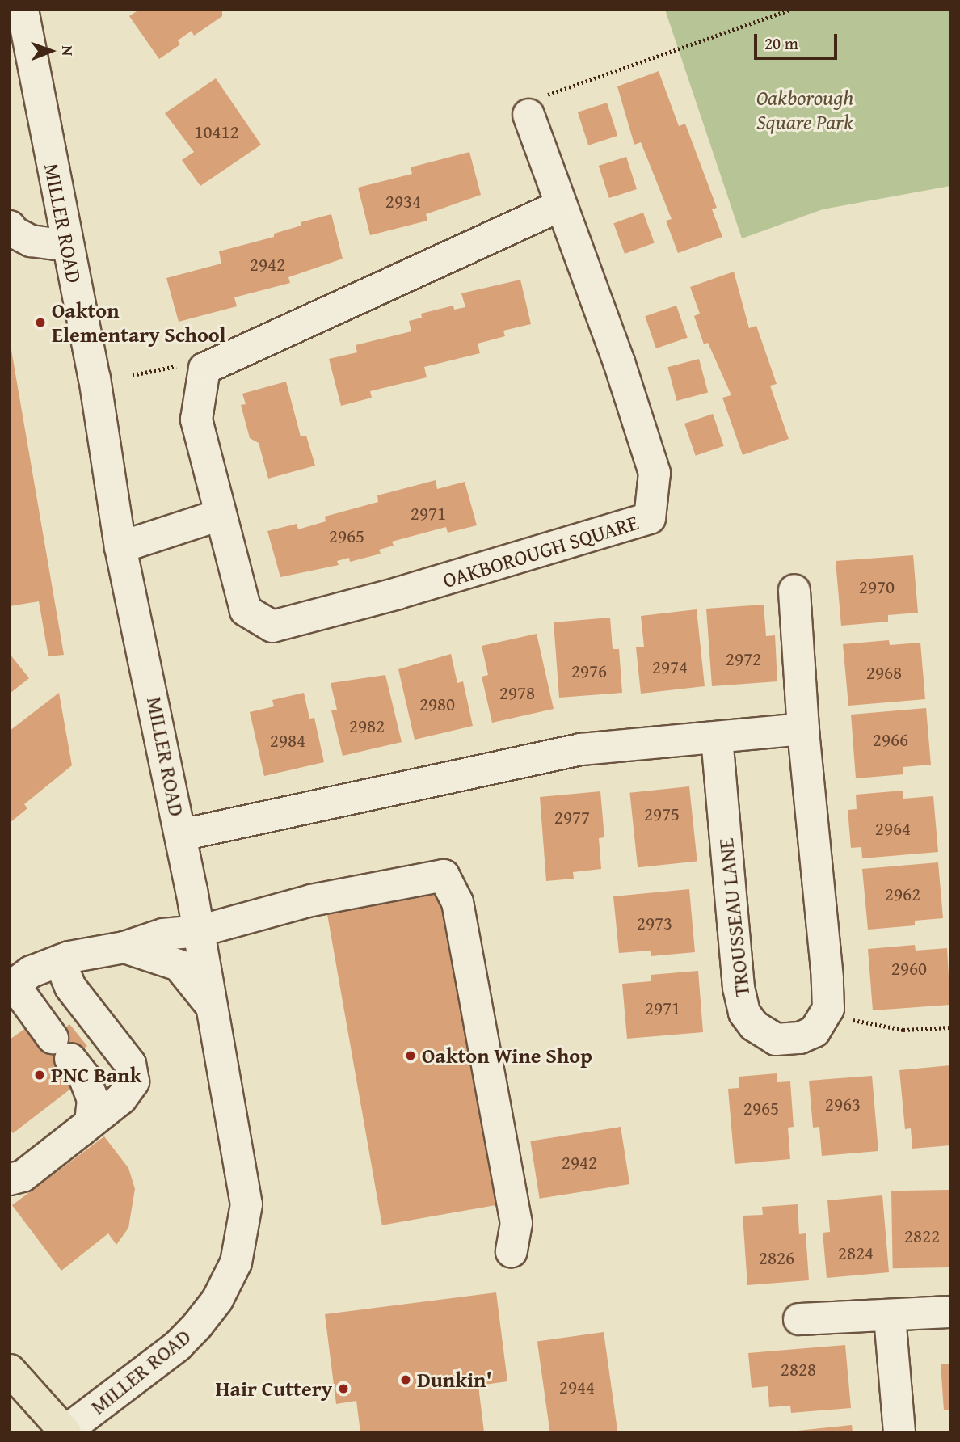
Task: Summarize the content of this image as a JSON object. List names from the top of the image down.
{
  "streets": {
    "street": ["MILLER ROAD", "OAKBOROUGH SQUARE", "TROUSSEAU LANE"]
  },
  "parks": ["Oakborough Square Park"],
  "places": [
    "Oakton Elementary School",
    "Oakton Wine Shop",
    "PNC Bank",
    "Dunkin'",
    "Hair Cuttery"
  ],
  "house_numbers": [
    "10412",
    "2934",
    "2942",
    "2971",
    "2965",
    "2970",
    "2972",
    "2974",
    "2976",
    "2968",
    "2978",
    "2980",
    "2982",
    "2966",
    "2984",
    "2975",
    "2977",
    "2964",
    "2962",
    "2973",
    "2960",
    "2971",
    "2963",
    "2965",
    "2942",
    "2822",
    "2824",
    "2826",
    "2828",
    "2944"
  ],
  "scale_bar": "20 m",
  "north": "right"
}
